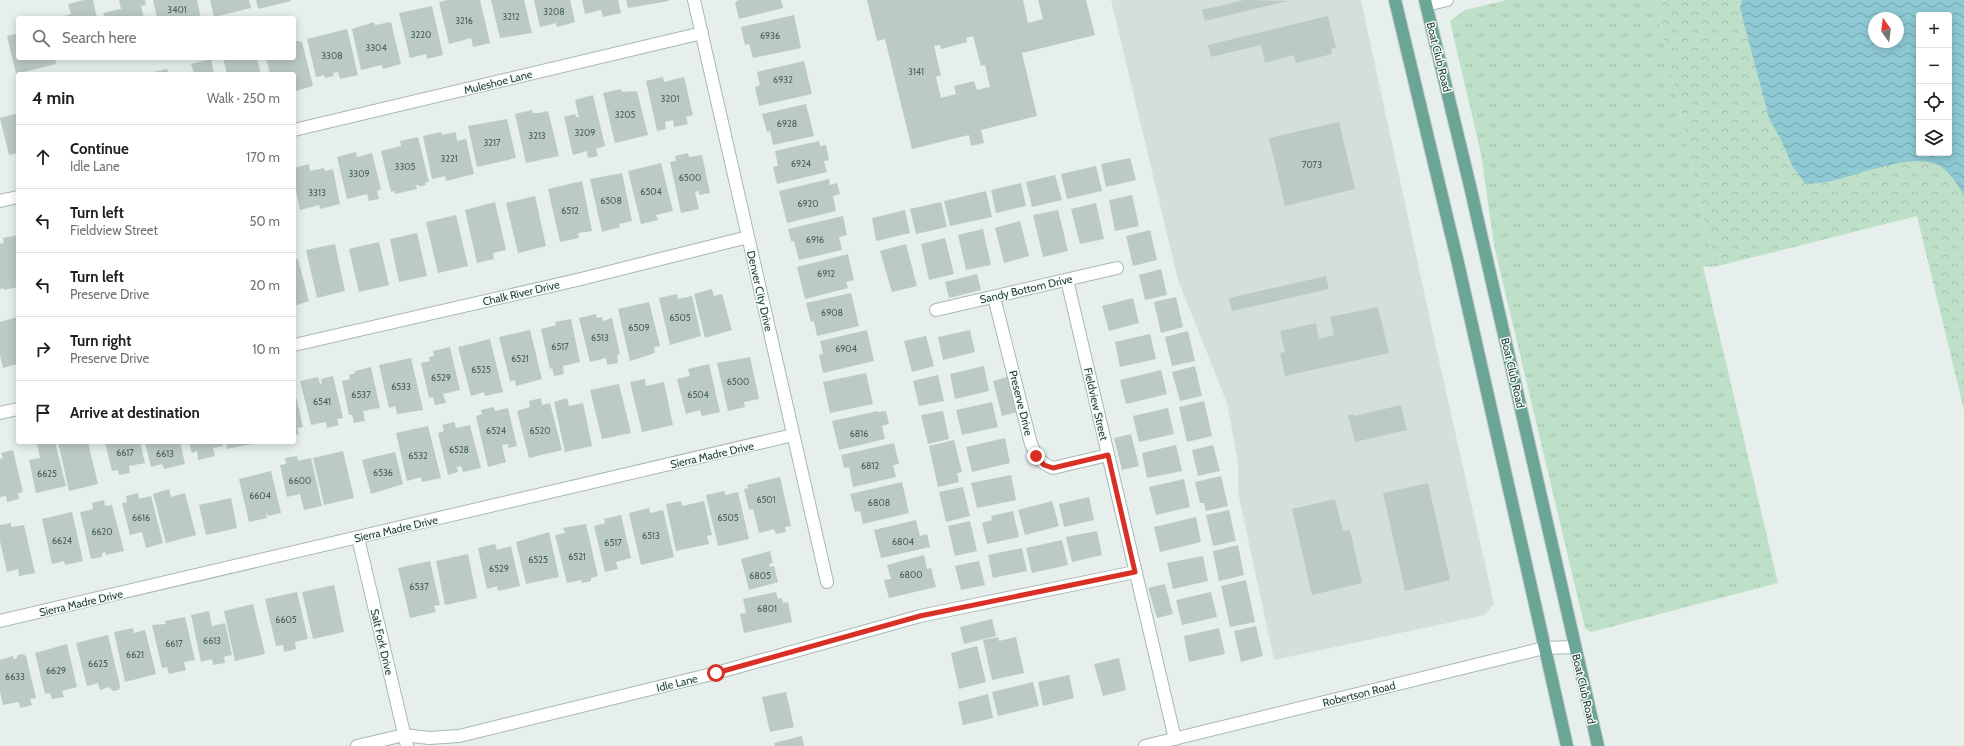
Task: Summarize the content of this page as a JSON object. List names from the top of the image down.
{
  "streets": {
    "main road": ["Boat Club Road"],
    "street": [
      "Muleshoe Lane",
      "Sandy Bottom Drive",
      "Denver City Drive",
      "Chalk River Drive",
      "Preserve Drive",
      "Fieldview Street",
      "Sierra Madre Drive",
      "Salt Fork Drive",
      "Idle Lane",
      "Robertson Road"
    ]
  },
  "crossings": [
    ["Boat Club Road", "Robertson Road"],
    ["Muleshoe Lane", "Denver City Drive"],
    ["Sandy Bottom Drive", "Preserve Drive"],
    ["Sandy Bottom Drive", "Fieldview Street"],
    ["Denver City Drive", "Chalk River Drive"],
    ["Denver City Drive", "Sierra Madre Drive"],
    ["Preserve Drive", "Fieldview Street"],
    ["Fieldview Street", "Idle Lane"],
    ["Fieldview Street", "Robertson Road"],
    ["Sierra Madre Drive", "Salt Fork Drive"],
    ["Salt Fork Drive", "Idle Lane"]
  ],
  "house_numbers": [
    "3401",
    "3208",
    "3212",
    "3216",
    "3220",
    "6936",
    "3304",
    "3308",
    "3141",
    "6932",
    "3201",
    "3205",
    "6928",
    "3209",
    "3213",
    "3217",
    "3221",
    "6924",
    "7073",
    "3305",
    "3309",
    "6500",
    "6504",
    "3313",
    "6508",
    "6920",
    "6512",
    "6916",
    "6912",
    "6908",
    "6505",
    "6509",
    "6513",
    "6517",
    "6904",
    "6521",
    "6525",
    "6529",
    "6500",
    "6533",
    "6537",
    "6504",
    "6541",
    "6524",
    "6520",
    "6816",
    "6528",
    "6617",
    "6613",
    "6532",
    "6812",
    "6536",
    "6625",
    "6600",
    "6604",
    "6501",
    "6808",
    "6616",
    "6505",
    "6620",
    "6513",
    "6624",
    "6804",
    "6517",
    "6521",
    "6525",
    "6529",
    "6800",
    "6805",
    "6537",
    "6801",
    "6605",
    "6613",
    "6617",
    "6621",
    "6625",
    "6629",
    "6633"
  ],
  "north": "top",
  "page": {
    "map_buttons": ["+", "−"],
    "search": "Search here",
    "heading": ["4 min", "Walk · 250 m"],
    "list": [
      ["Continue", "Idle Lane", "170 m"],
      ["Turn left", "Fieldview Street", "50 m"],
      ["Turn left", "Preserve Drive", "20 m"],
      ["Turn right", "Preserve Drive", "10 m"],
      "Arrive at destination"
    ]
  }
}
